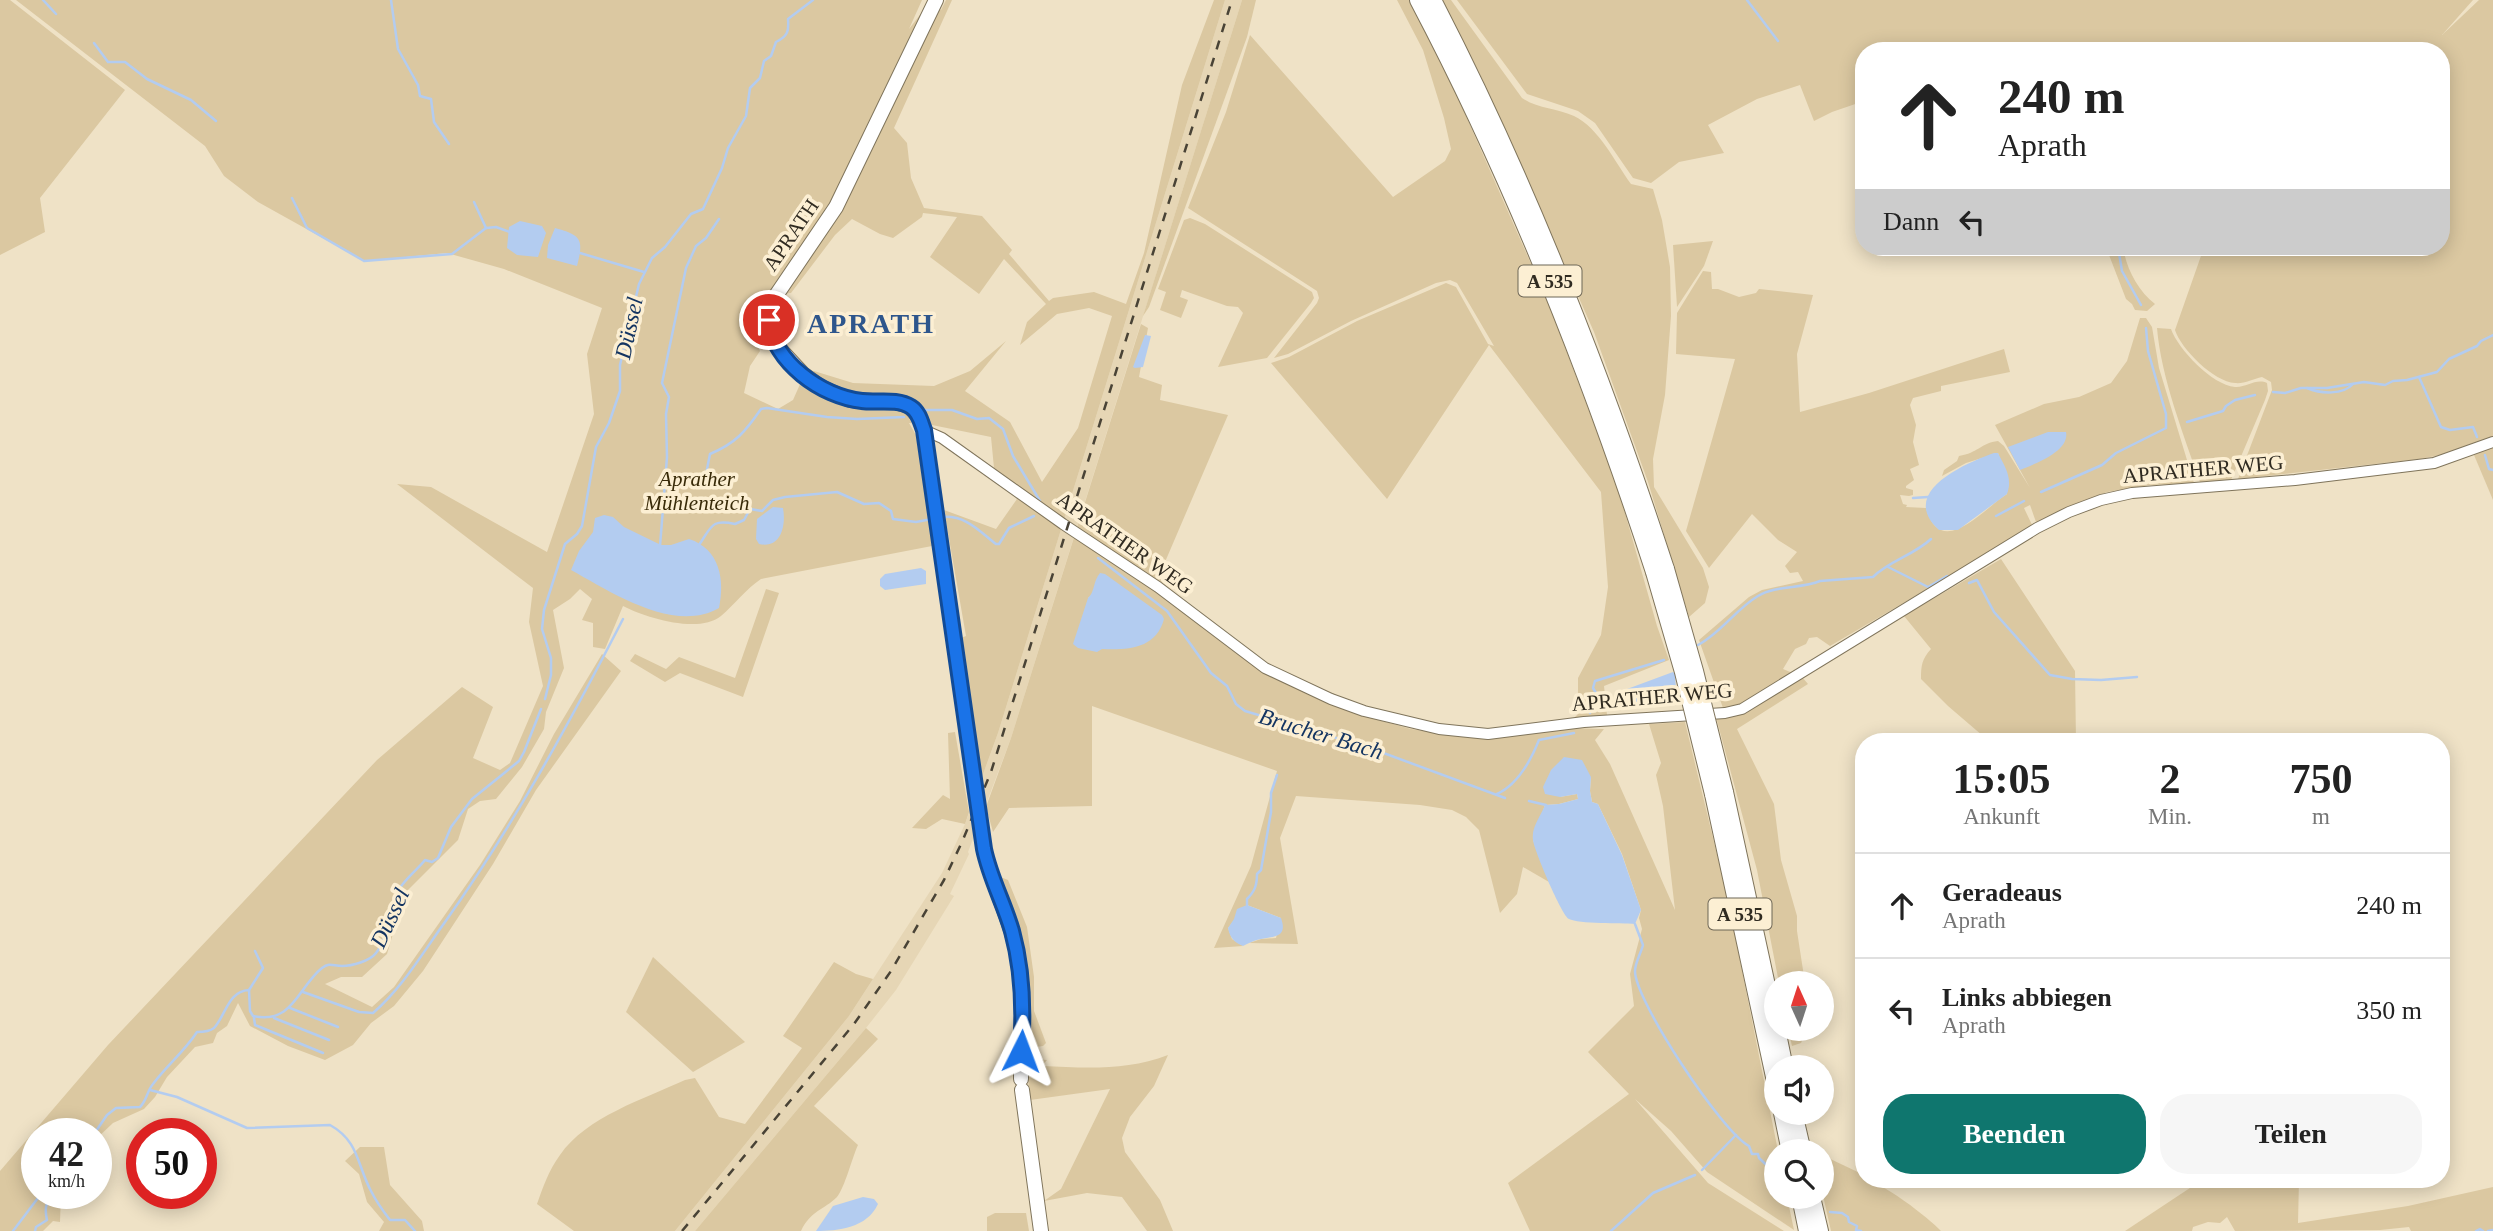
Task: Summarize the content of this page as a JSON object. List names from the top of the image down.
{
  "streets": {
    "highway": ["A 535"],
    "main road": ["APRATH"],
    "street": ["APRATHER WEG"]
  },
  "crossings": [
    ["APRATH", "APRATHER WEG"]
  ],
  "districts": ["APRATH"],
  "water": ["Düssel", "Brucher Bach"],
  "parks": ["Aprather Mühlenteich"],
  "north": "top",
  "page": {
    "turn": ["240 m", "Aprath"],
    "then": "Dann",
    "eta": [
      "15:05",
      "Ankunft",
      "2",
      "Min.",
      "750",
      "m"
    ],
    "list": [
      {
        "name": "Geradeaus",
        "note": "Aprath",
        "value": "240 m"
      },
      {
        "name": "Links abbiegen",
        "note": "Aprath",
        "value": "350 m"
      }
    ],
    "buttons": ["Beenden", "Teilen"],
    "speed": "42 km/h",
    "limit": "50"
  }
}
